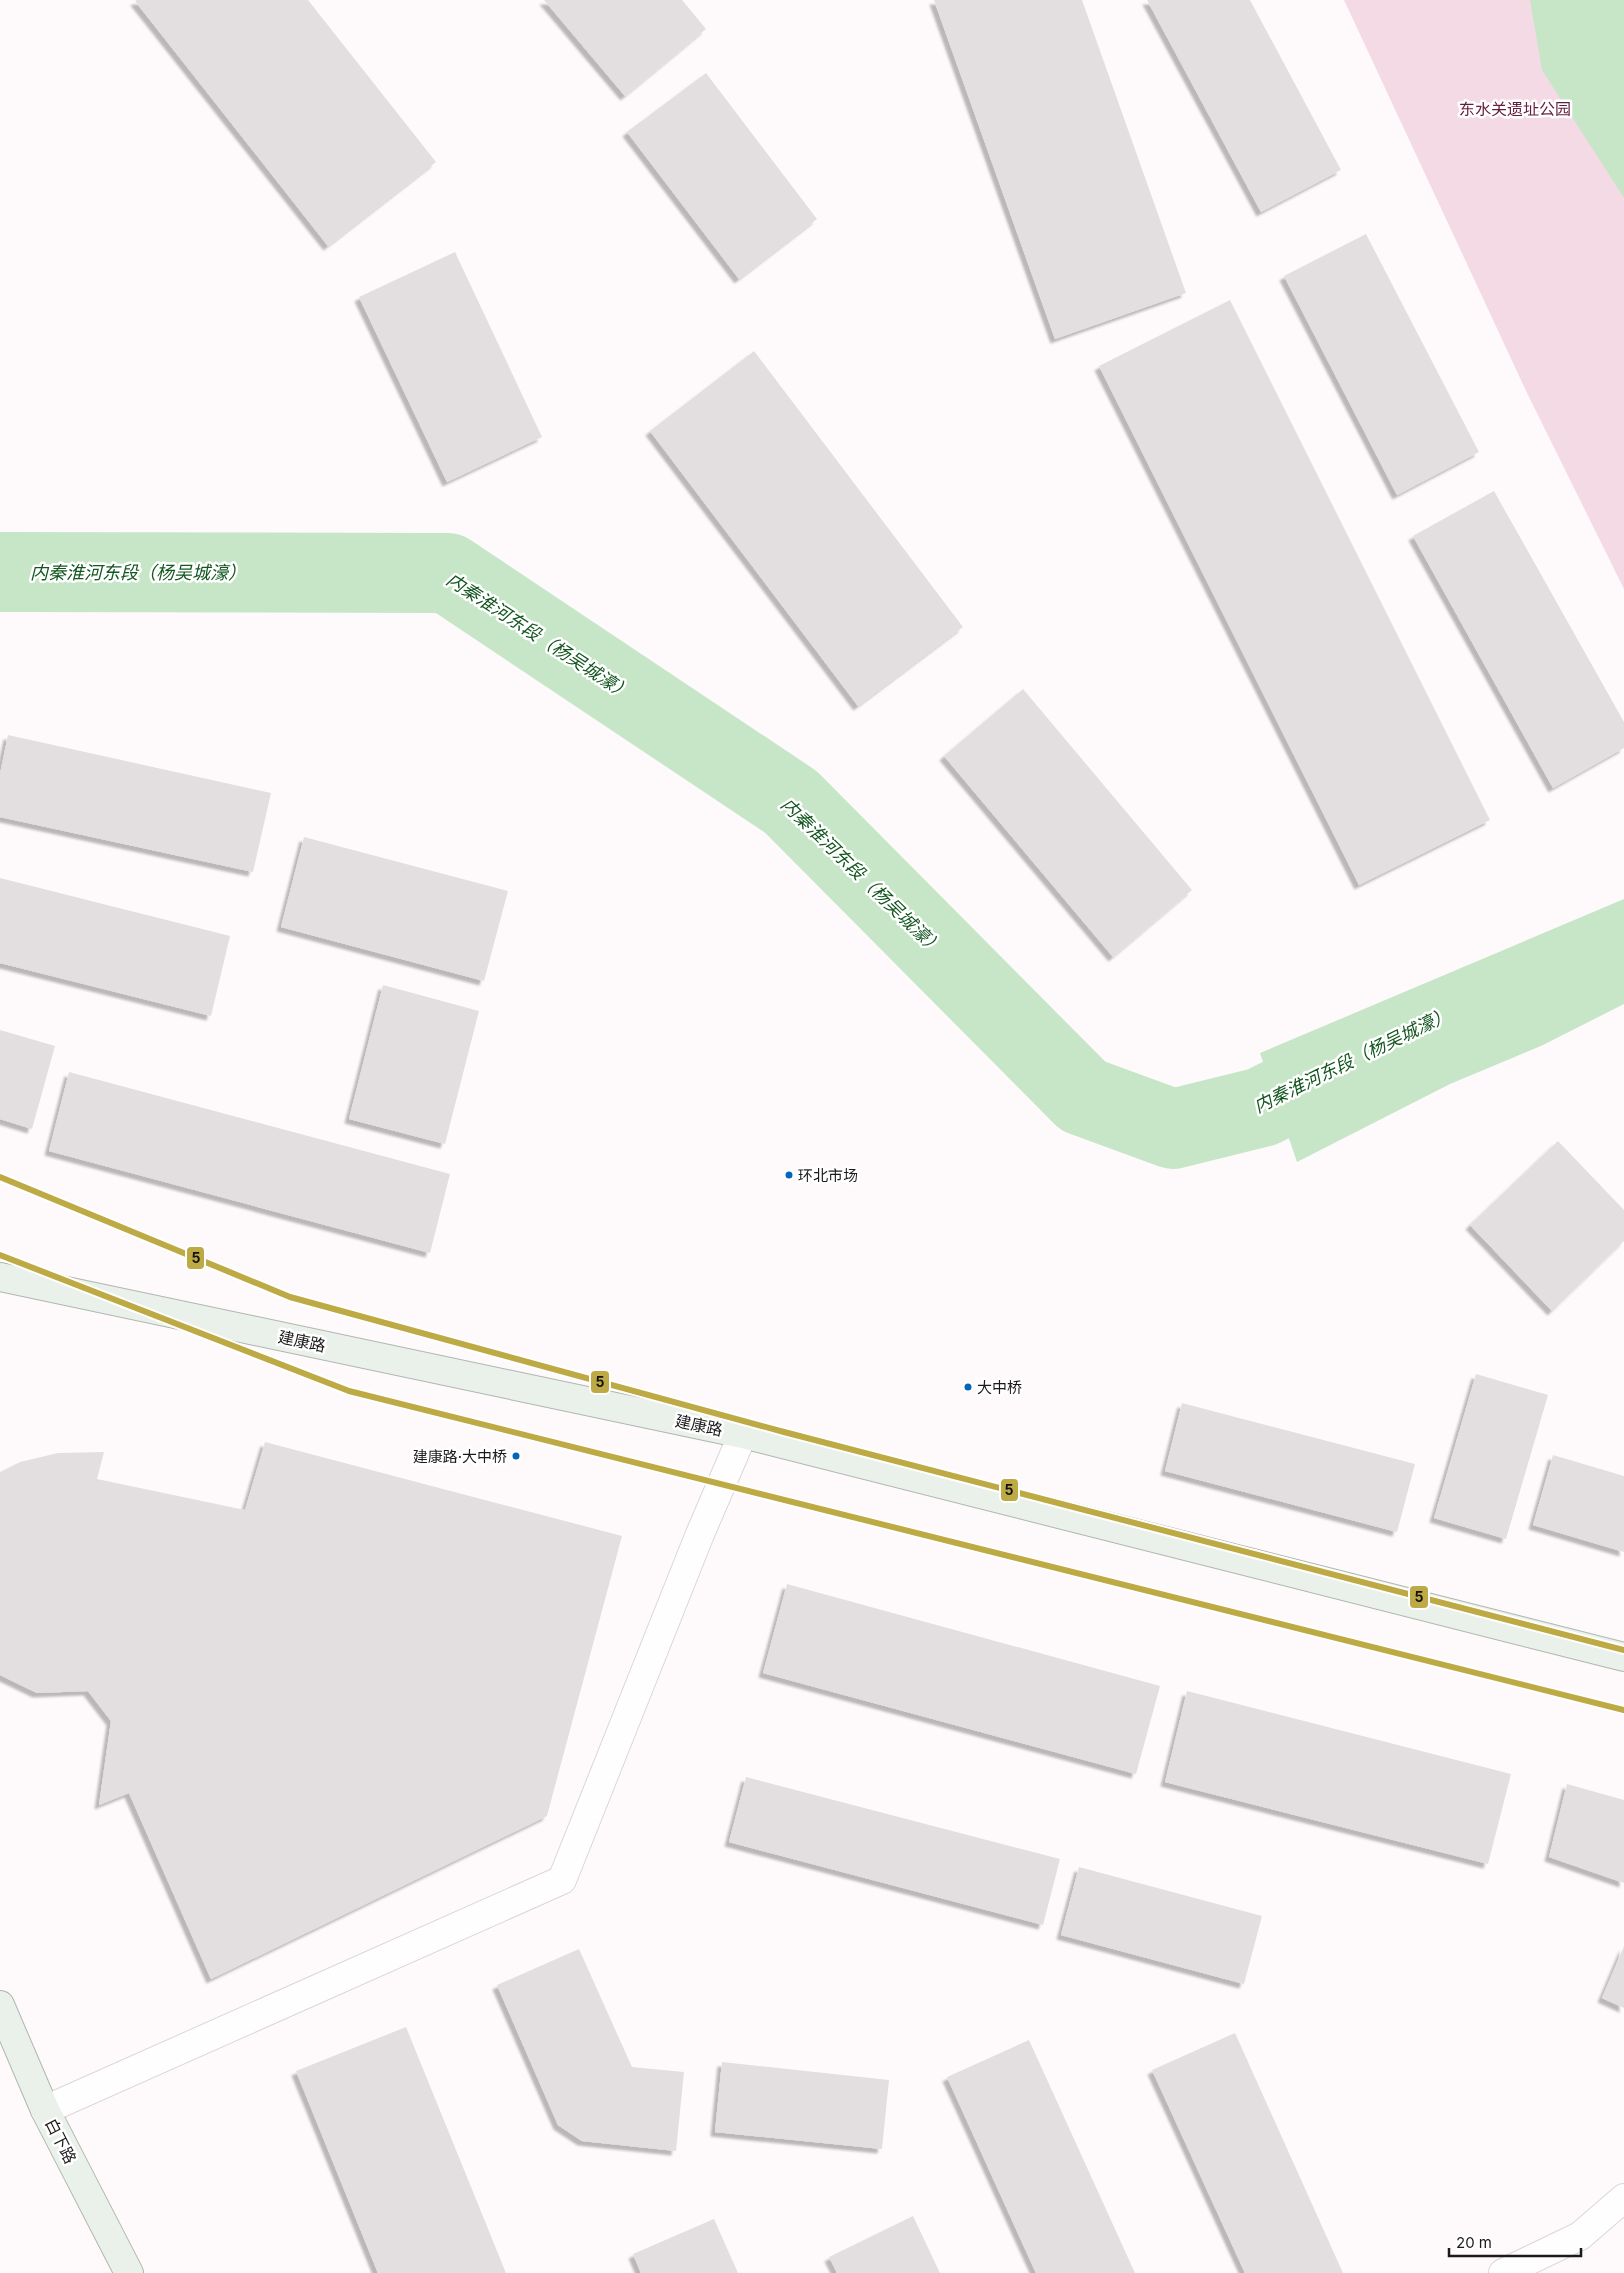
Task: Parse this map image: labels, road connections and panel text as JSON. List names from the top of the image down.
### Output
{
  "streets": {
    "main road": ["建康路", "白下路"]
  },
  "water": ["内秦淮河东段（杨吴城濠）"],
  "parks": ["东水关遗址公园"],
  "places": ["环北市场", "大中桥", "建康路·大中桥"],
  "lines": ["transit line 5"],
  "scale_bar": "20 m"
}
